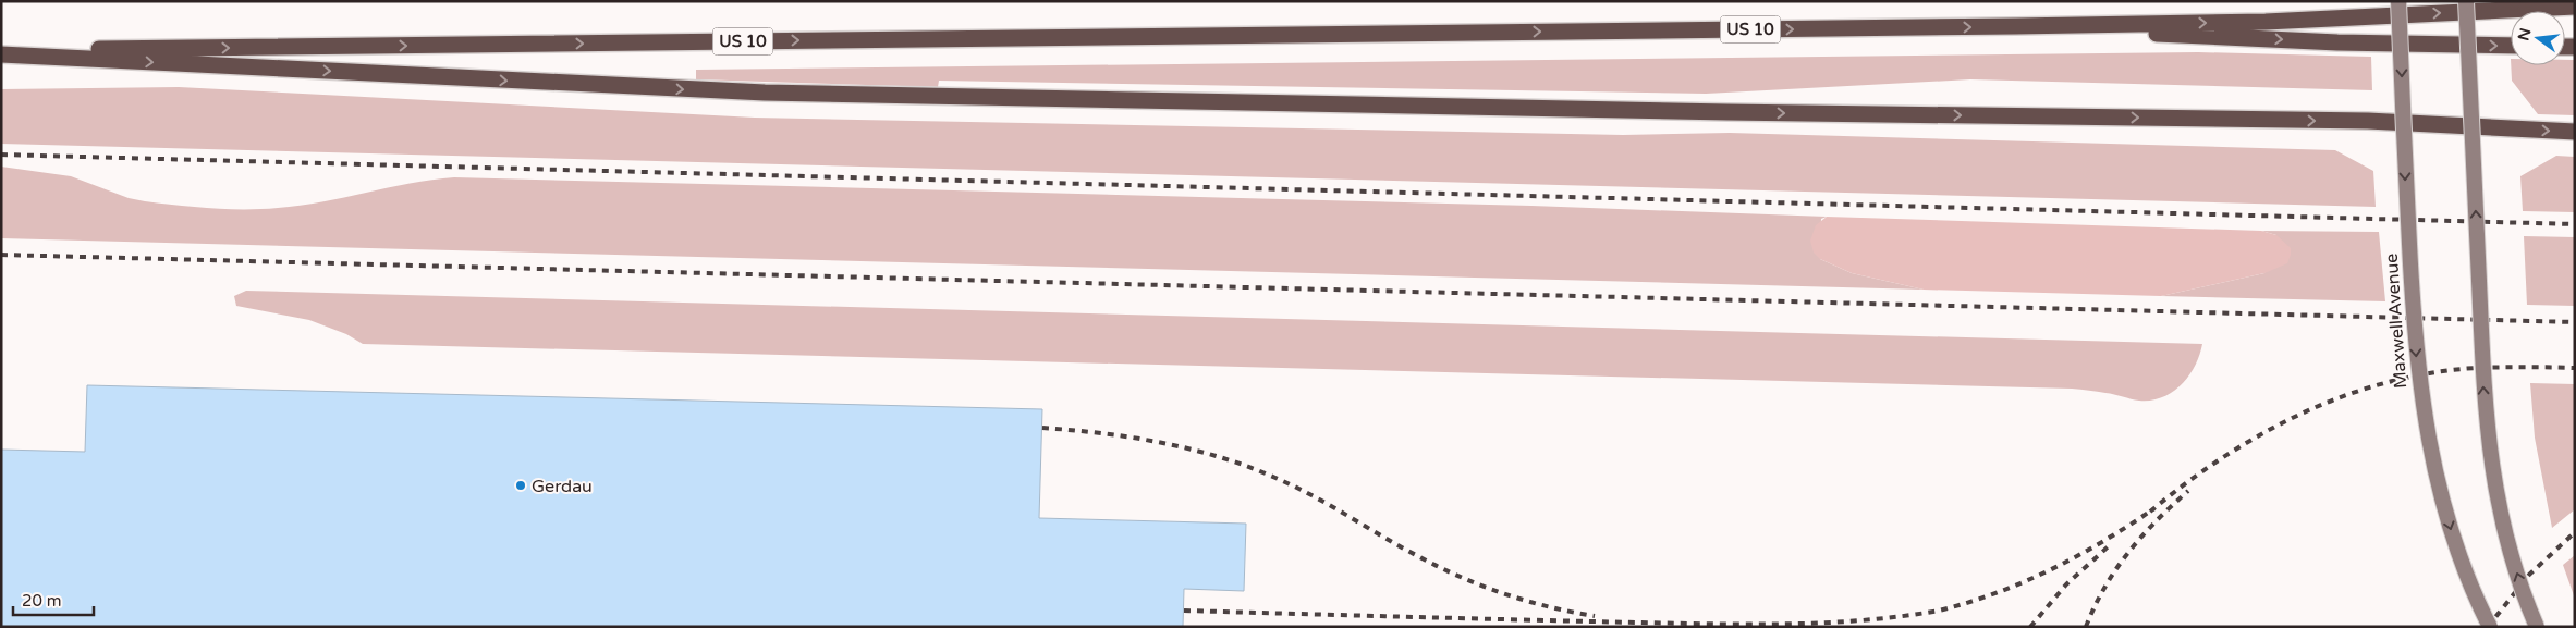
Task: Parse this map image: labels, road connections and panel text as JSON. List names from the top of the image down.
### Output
{
  "streets": {
    "highway": ["US 10"],
    "main road": ["Maxwell Avenue"]
  },
  "places": ["Gerdau"],
  "scale_bar": "20 m",
  "north": "left"
}
